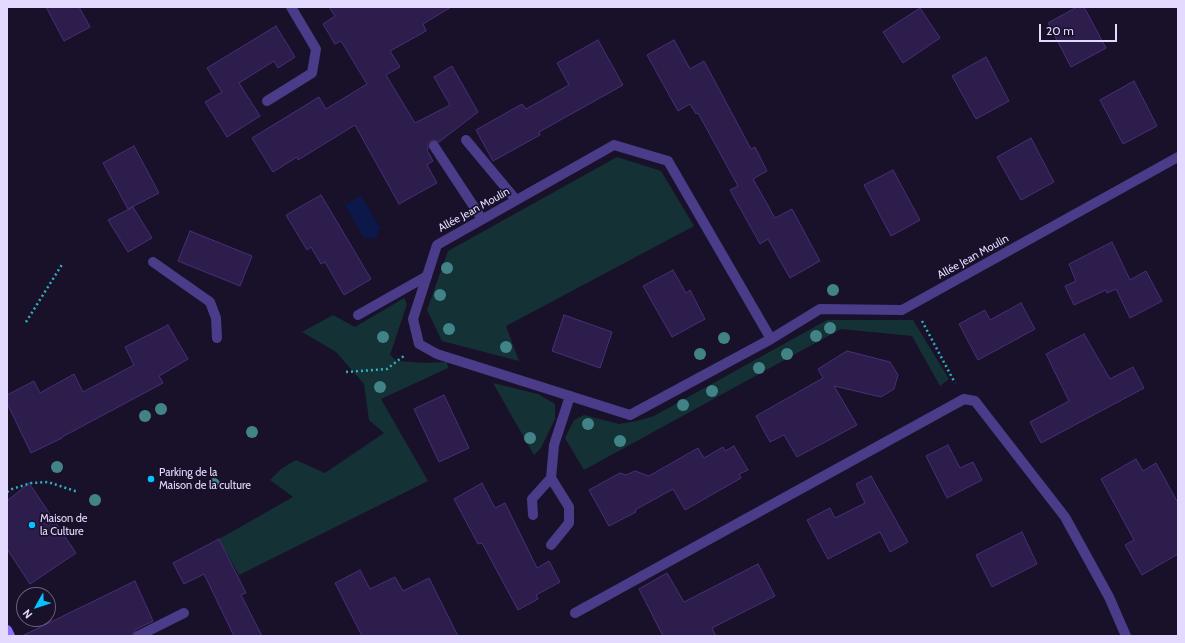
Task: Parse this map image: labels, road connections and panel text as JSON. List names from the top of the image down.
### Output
{
  "streets": {
    "street": ["Allée Jean Moulin"]
  },
  "places": ["Parking de la Maison de la culture", "Maison de la Culture"],
  "scale_bar": "20 m",
  "north": "bottom left"
}
